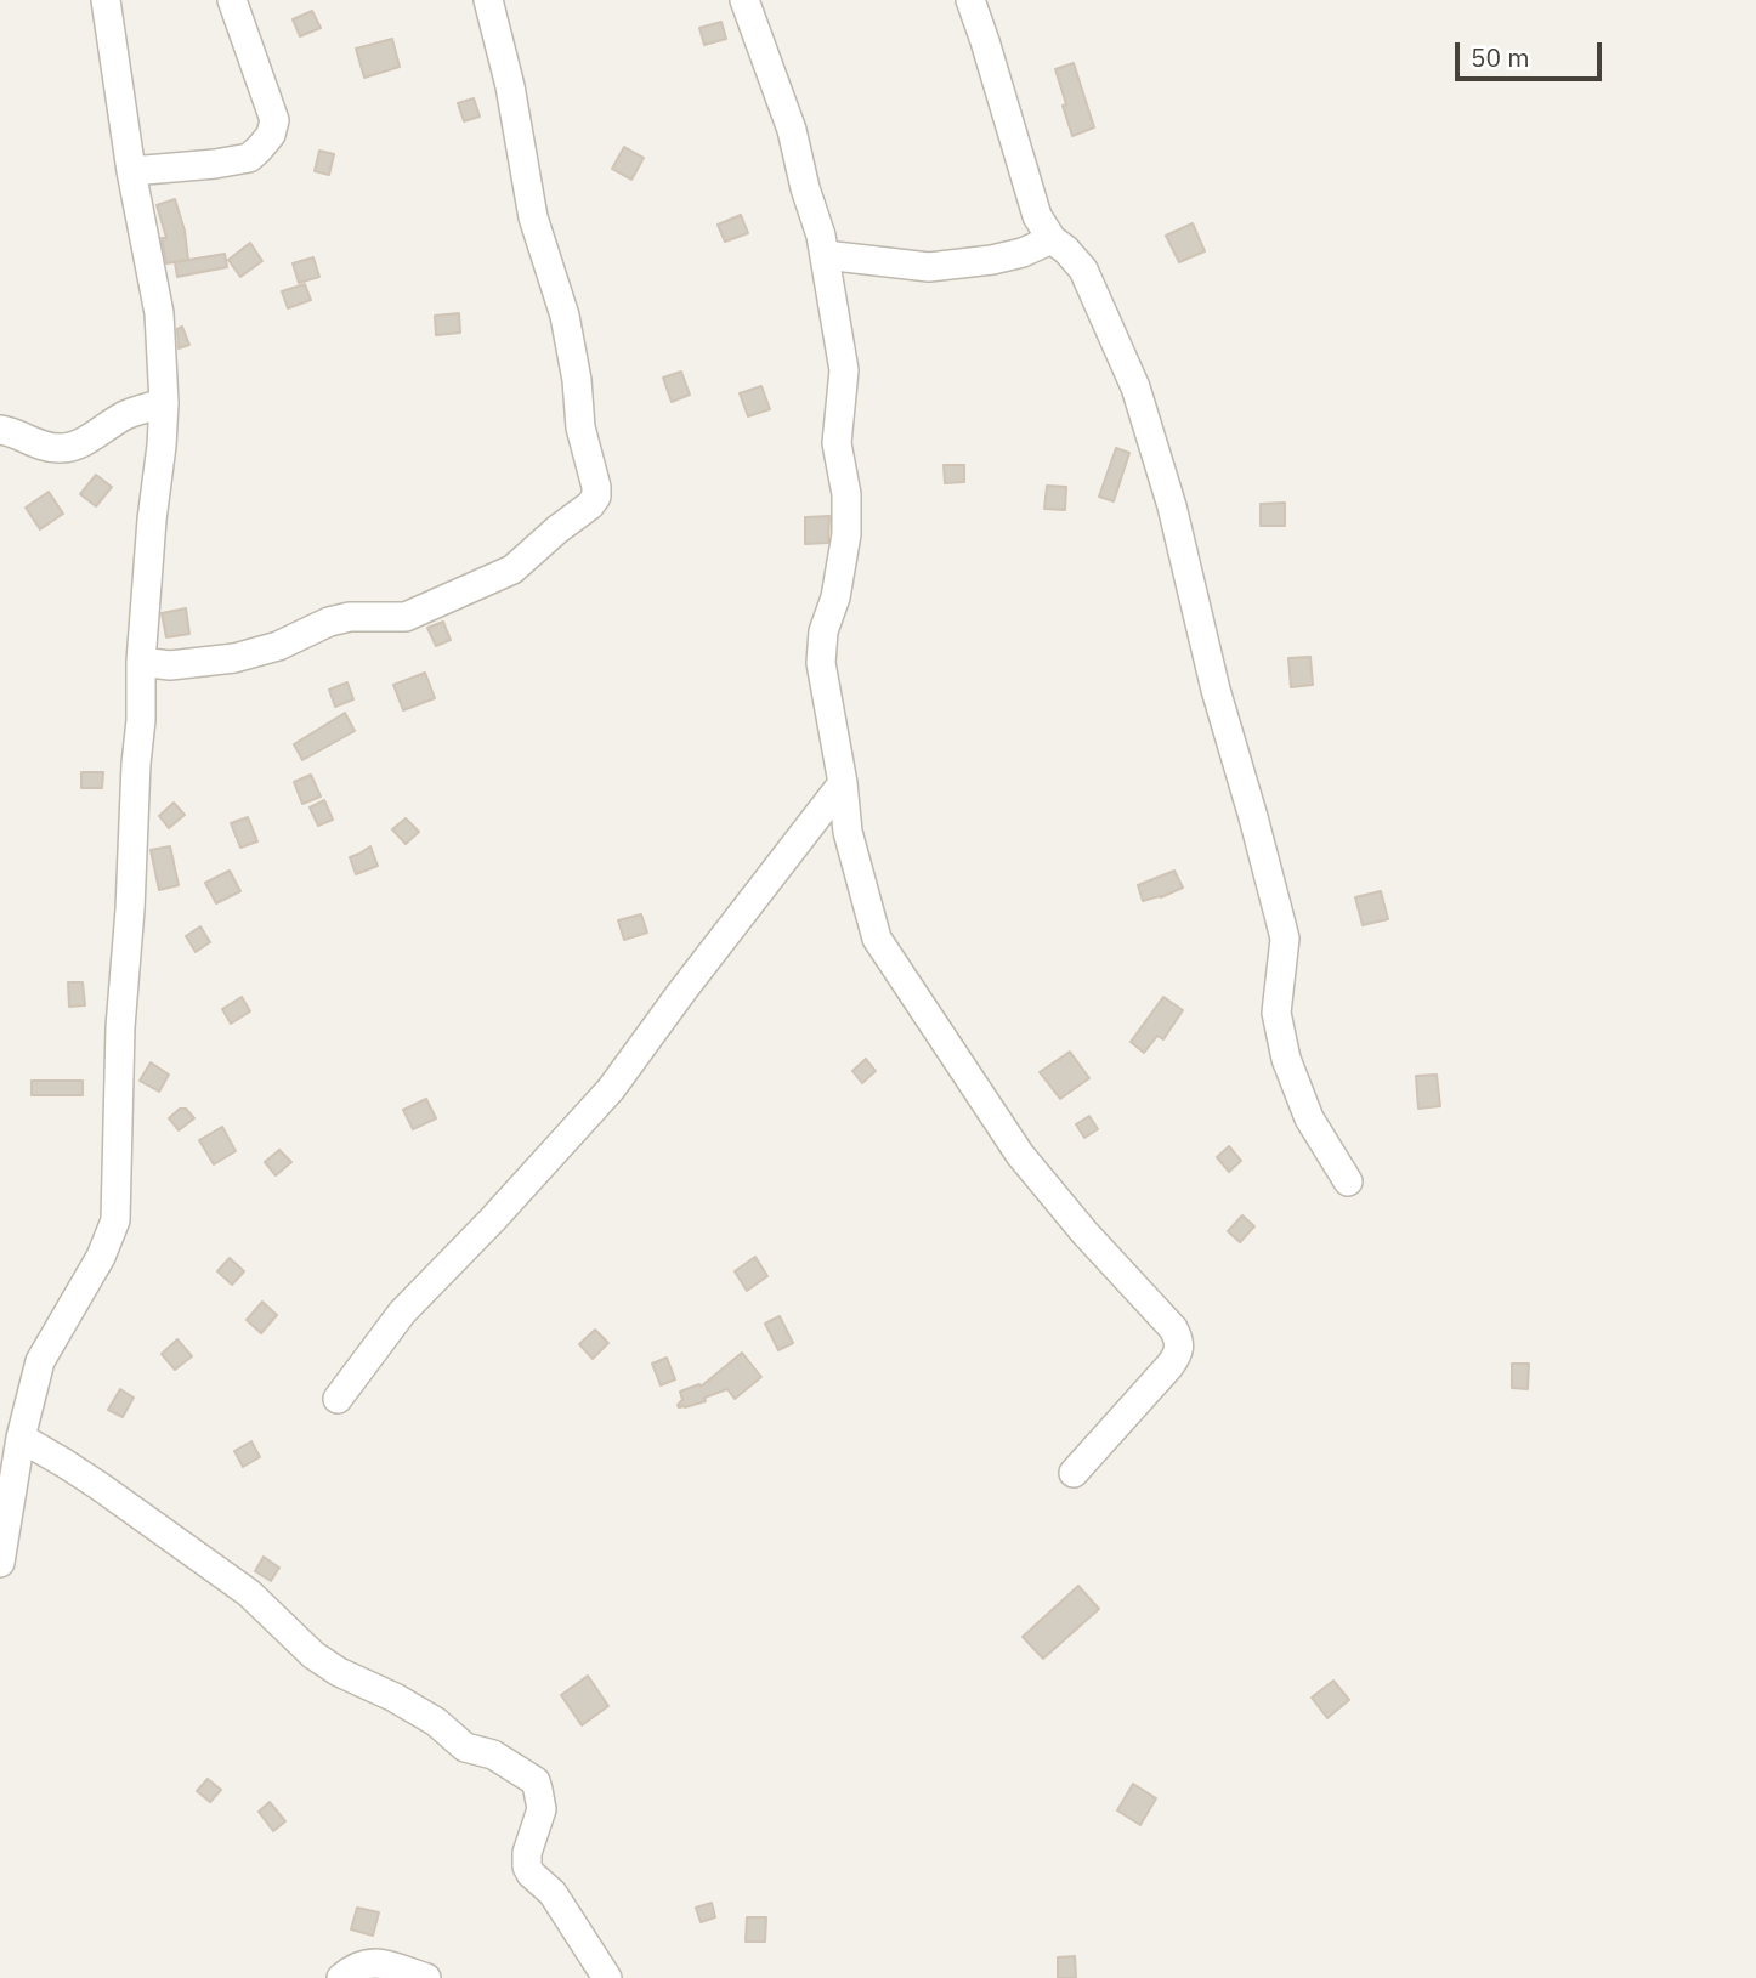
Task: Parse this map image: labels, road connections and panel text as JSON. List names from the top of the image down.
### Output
{
  "scale_bar": "50 m"
}
